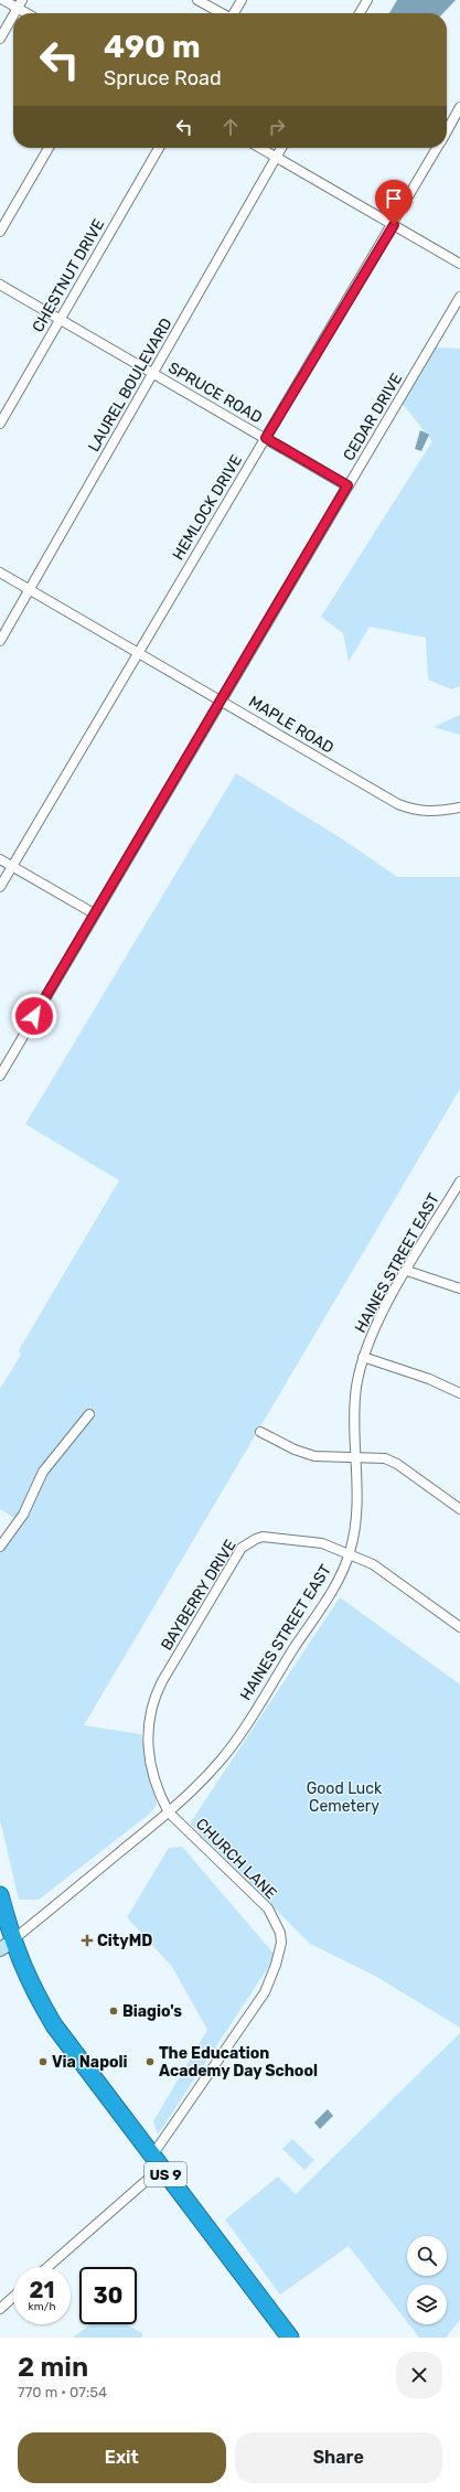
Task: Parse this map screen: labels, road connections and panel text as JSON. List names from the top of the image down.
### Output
{
  "streets": {
    "highway": ["US 9"],
    "street": [
      "CHESTNUT DRIVE",
      "LAUREL BOULEVARD",
      "SPRUCE ROAD",
      "CEDAR DRIVE",
      "HEMLOCK DRIVE",
      "MAPLE ROAD",
      "HAINES STREET EAST",
      "BAYBERRY DRIVE",
      "CHURCH LANE"
    ]
  },
  "crossings": [
    ["CHESTNUT DRIVE", "SPRUCE ROAD"],
    ["LAUREL BOULEVARD", "SPRUCE ROAD"],
    ["LAUREL BOULEVARD", "MAPLE ROAD"],
    ["SPRUCE ROAD", "CEDAR DRIVE"],
    ["SPRUCE ROAD", "HEMLOCK DRIVE"],
    ["CEDAR DRIVE", "MAPLE ROAD"],
    ["HEMLOCK DRIVE", "MAPLE ROAD"],
    ["HAINES STREET EAST", "BAYBERRY DRIVE"],
    ["HAINES STREET EAST", "CHURCH LANE"],
    ["HAINES STREET EAST", "US 9"],
    ["BAYBERRY DRIVE", "CHURCH LANE"],
    ["CHURCH LANE", "US 9"]
  ],
  "parks": ["Good Luck Cemetery"],
  "places": {
    "health": ["CityMD"],
    "other": ["Biagio's", "Via Napoli", "The Education Academy Day School"]
  },
  "page": {
    "turn": ["490 m", "Spruce Road"],
    "speed": "21 km/h",
    "limit": "30",
    "heading": ["2 min", "770 m · 07:54"],
    "buttons": ["Exit", "Share"]
  }
}
